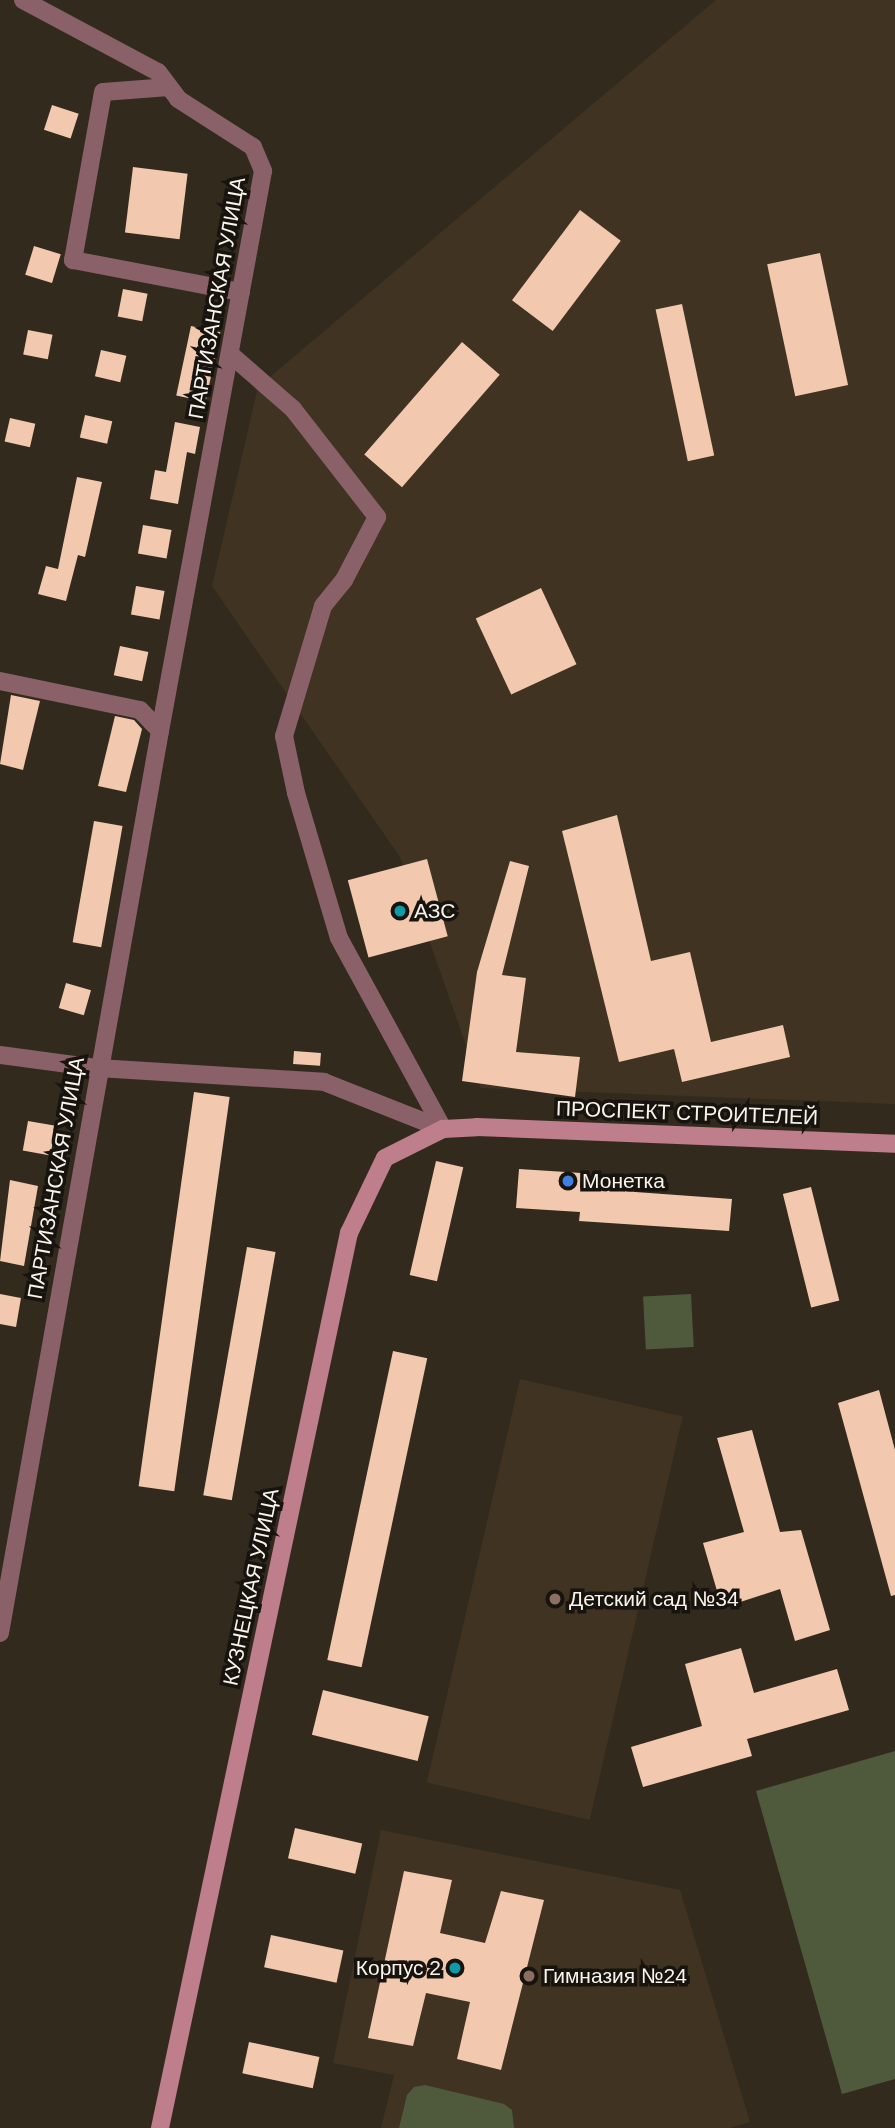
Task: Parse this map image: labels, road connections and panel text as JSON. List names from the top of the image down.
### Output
{
  "streets": {
    "main road": ["ПРОСПЕКТ СТРОИТЕЛЕЙ", "КУЗНЕЦКАЯ УЛИЦА"],
    "street": ["ПАРТИЗАНСКАЯ УЛИЦА"]
  },
  "crossings": [
    ["ПРОСПЕКТ СТРОИТЕЛЕЙ", "КУЗНЕЦКАЯ УЛИЦА"]
  ],
  "places": [
    "АЗС",
    "Монетка",
    "Детский сад №34",
    "Корпус 2",
    "Гимназия №24"
  ]
}
